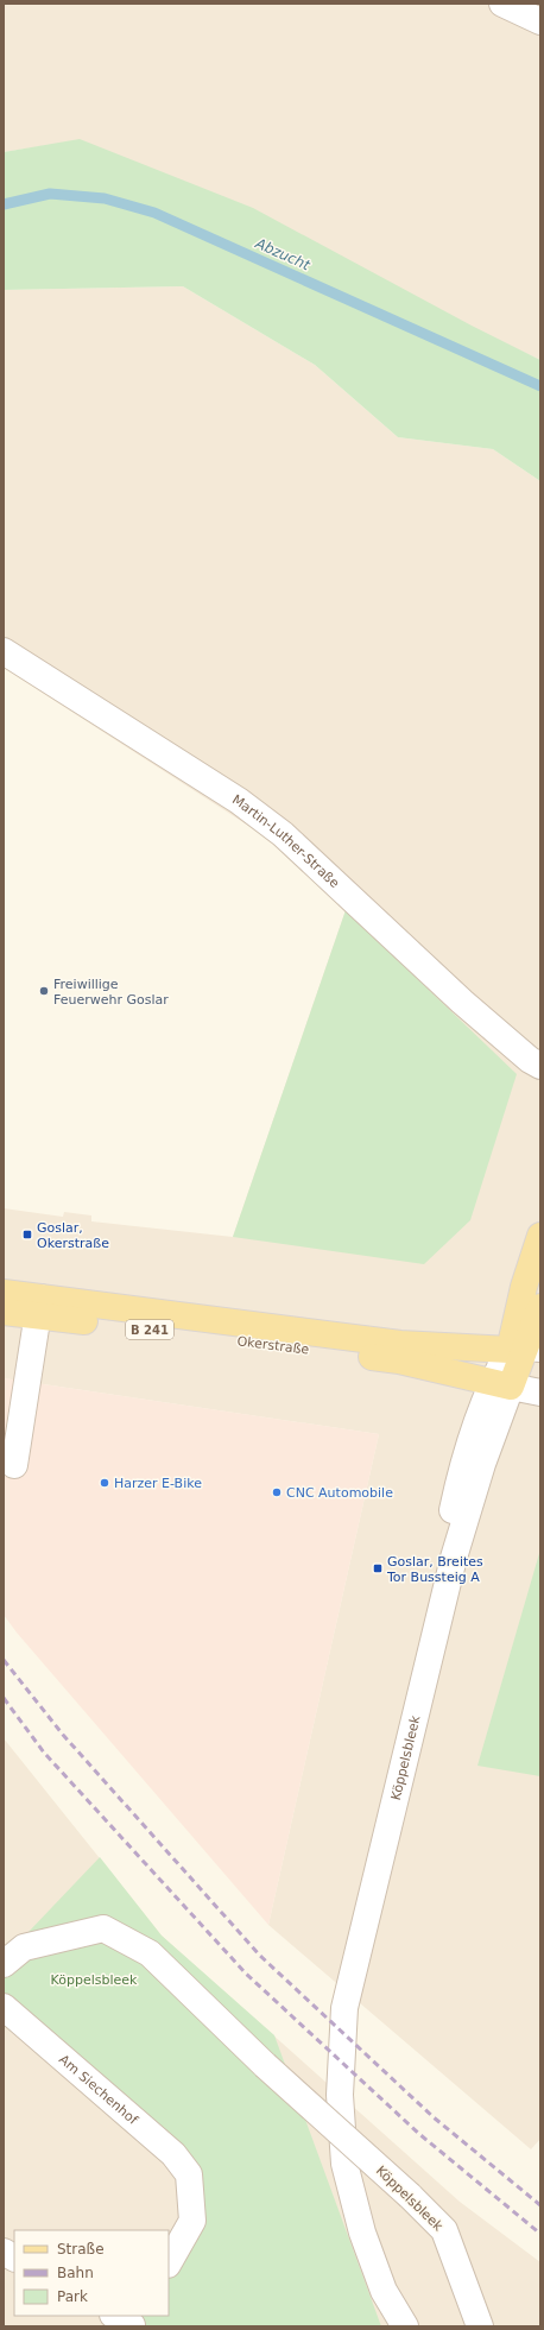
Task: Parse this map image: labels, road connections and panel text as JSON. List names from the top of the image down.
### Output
{
  "streets": {
    "main road": ["B 241", "Okerstraße"],
    "street": ["Martin-Luther-Straße", "Köppelsbleek", "Am Siechenhof"]
  },
  "crossings": [
    ["Okerstraße", "Köppelsbleek"]
  ],
  "water": ["Abzucht"],
  "parks": ["Köppelsbleek"],
  "places": {
    "other": ["Freiwillige Feuerwehr Goslar", "Harzer E-Bike", "CNC Automobile"],
    "transit": ["Goslar, Okerstraße", "Goslar, Breites Tor Bussteig A"]
  },
  "legend": ["Straße", "Bahn", "Park"]
}
